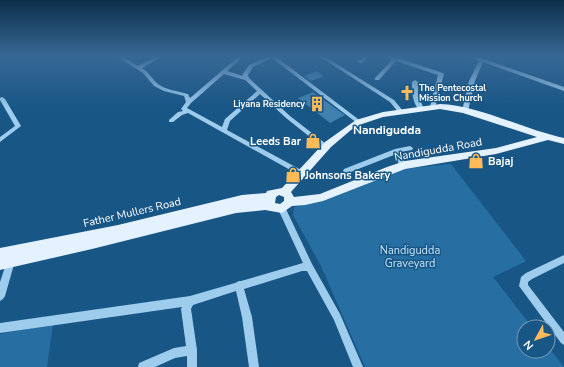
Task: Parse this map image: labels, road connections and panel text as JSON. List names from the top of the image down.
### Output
{
  "streets": {
    "main road": ["Nandigudda Road", "Father Mullers Road"]
  },
  "crossings": [
    ["Nandigudda Road", "Father Mullers Road"]
  ],
  "districts": ["Nandigudda"],
  "parks": ["Nandigudda Graveyard"],
  "places": {
    "church": ["The Pentecostal Mission Church"],
    "building": ["Liyana Residency"],
    "shop": ["Leeds Bar", "Bajaj", "Johnsons Bakery"]
  },
  "north": "bottom left"
}
